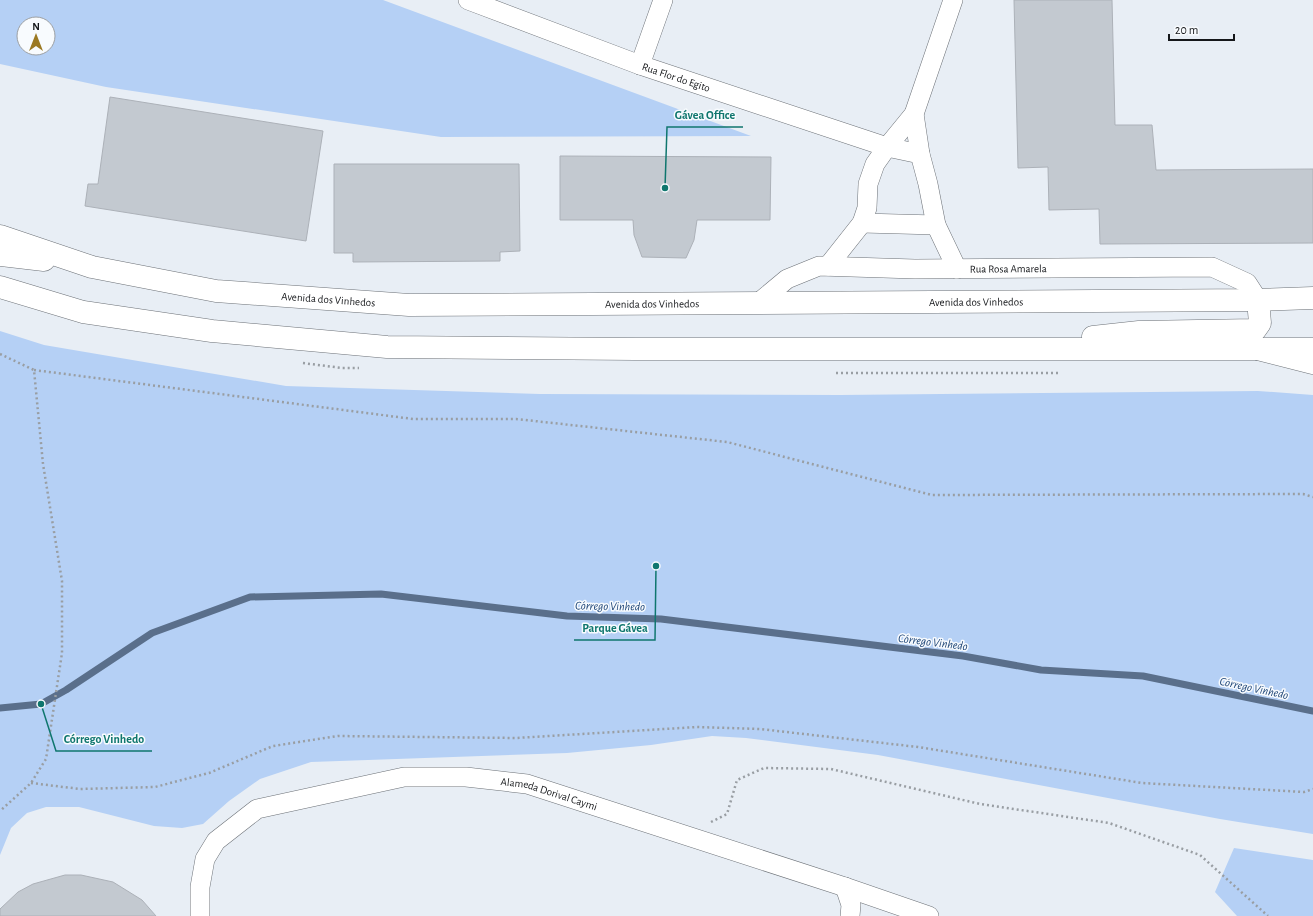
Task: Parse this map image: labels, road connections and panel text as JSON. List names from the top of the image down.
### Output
{
  "streets": {
    "main road": ["Avenida dos Vinhedos"],
    "street": ["Rua Flor do Egito", "Rua Rosa Amarela", "Alameda Dorival Caymi"]
  },
  "crossings": [
    ["Rua Rosa Amarela", "Avenida dos Vinhedos"]
  ],
  "water": ["Córrego Vinhedo"],
  "places": ["Gávea Office", "Parque Gávea", "Córrego Vinhedo"],
  "scale_bar": "20 m",
  "north": "top"
}
